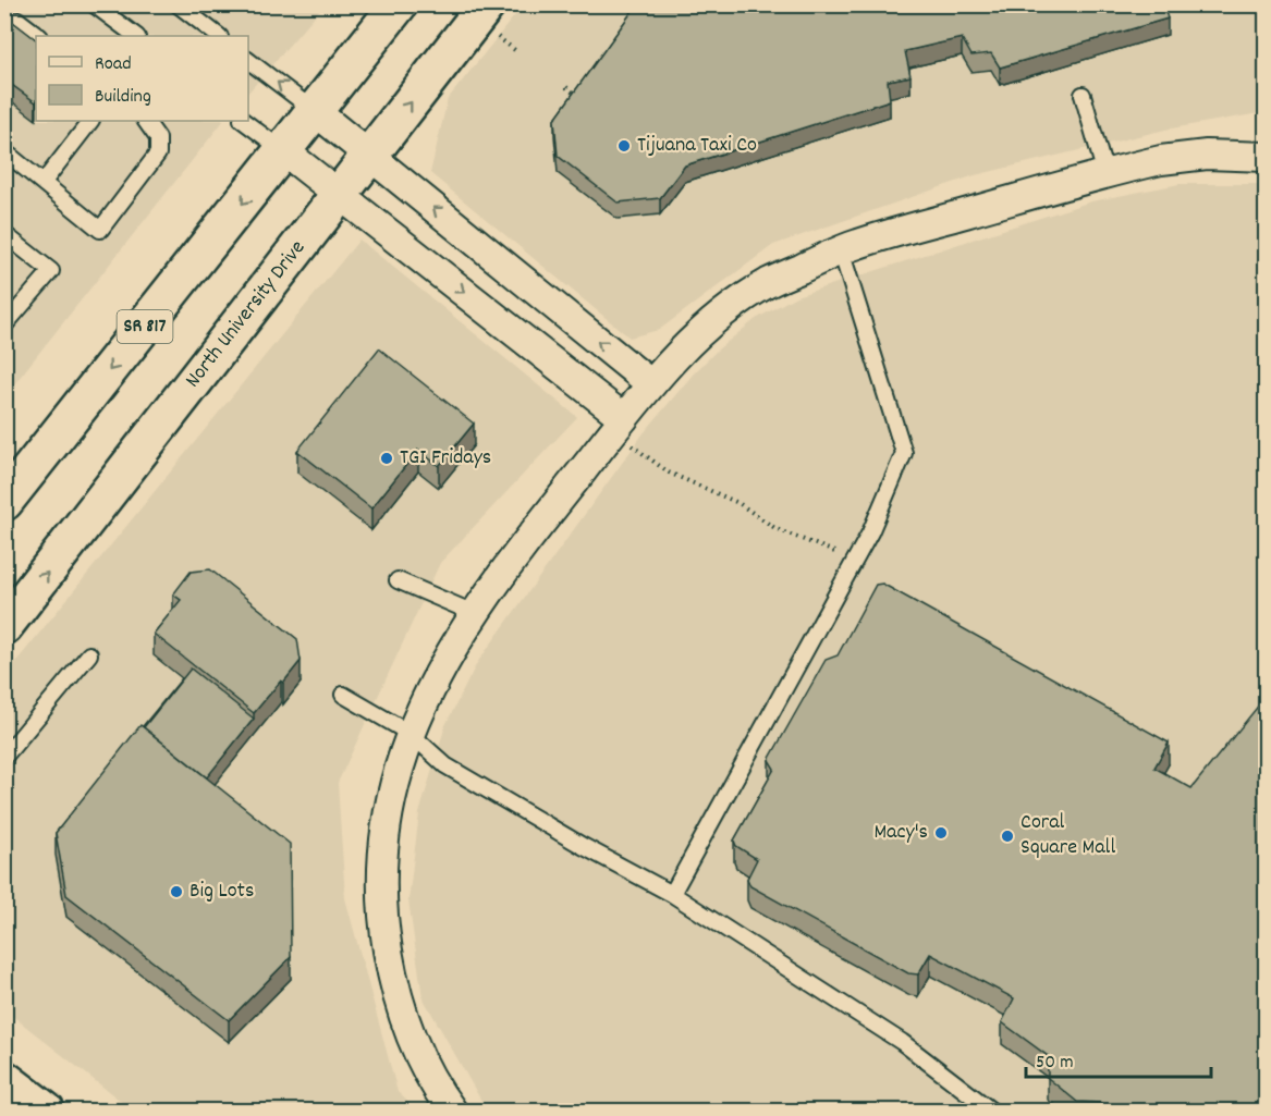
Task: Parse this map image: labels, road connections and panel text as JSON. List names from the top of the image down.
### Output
{
  "streets": {
    "main road": ["North University Drive", "SR 817"]
  },
  "places": [
    "Tijuana Taxi Co",
    "TGI Fridays",
    "Macy's",
    "Coral Square Mall",
    "Big Lots"
  ],
  "legend": ["Road", "Building"],
  "scale_bar": "50 m"
}
